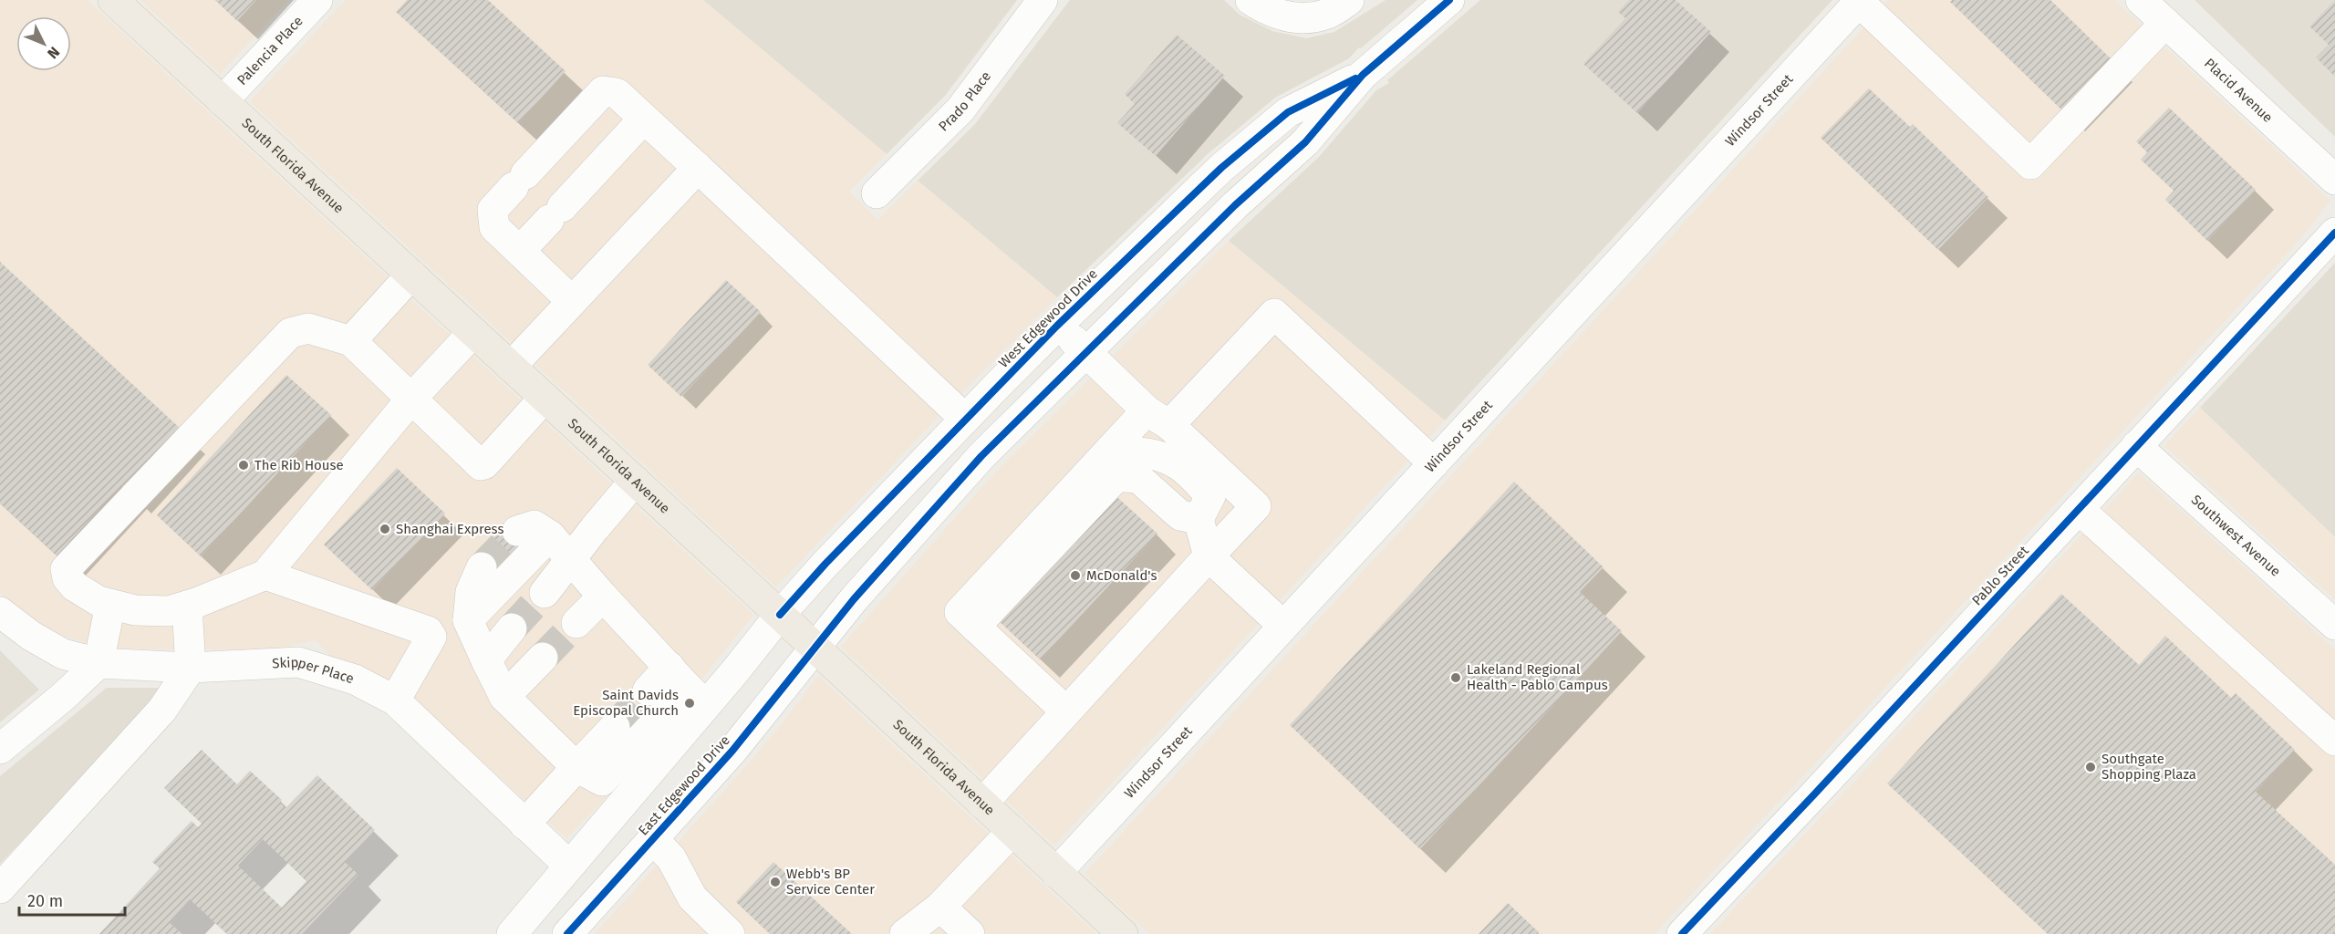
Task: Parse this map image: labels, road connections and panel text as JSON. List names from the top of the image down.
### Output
{
  "streets": {
    "main road": ["South Florida Avenue"],
    "street": [
      "Palencia Place",
      "Placid Avenue",
      "Prado Place",
      "Windsor Street",
      "West Edgewood Drive",
      "Southwest Avenue",
      "Pablo Street",
      "Skipper Place",
      "East Edgewood Drive"
    ]
  },
  "crossings": [
    ["Palencia Place", "South Florida Avenue"],
    ["Windsor Street", "South Florida Avenue"],
    ["South Florida Avenue", "West Edgewood Drive"],
    ["South Florida Avenue", "East Edgewood Drive"],
    ["West Edgewood Drive", "East Edgewood Drive"],
    ["Southwest Avenue", "Pablo Street"]
  ],
  "places": [
    "The Rib House",
    "Shanghai Express",
    "McDonald's",
    "Lakeland Regional Health - Pablo Campus",
    "Saint Davids Episcopal Church",
    "Southgate Shopping Plaza",
    "Webb's BP Service Center"
  ],
  "scale_bar": "20 m",
  "north": "bottom right"
}
